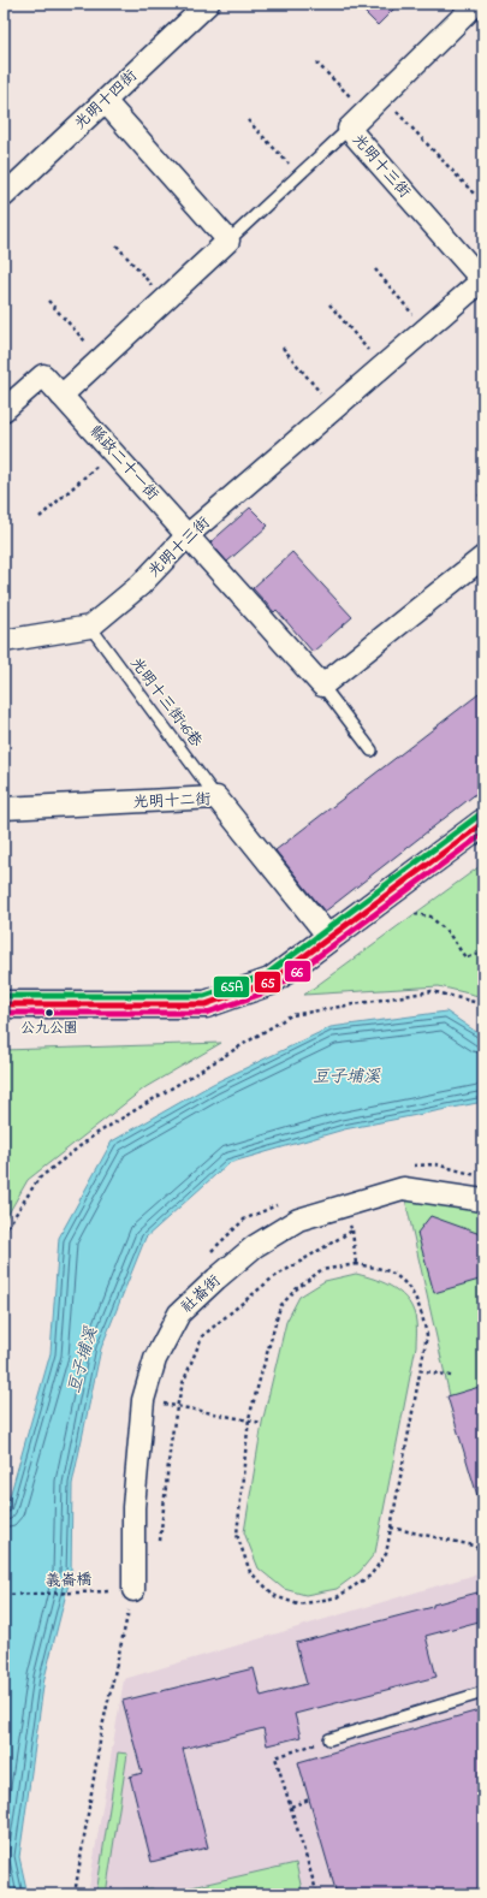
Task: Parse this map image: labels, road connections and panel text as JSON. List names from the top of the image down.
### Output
{
  "streets": {
    "street": [
      "光明十四街",
      "光明十三街",
      "縣政二十一街",
      "光明十二街",
      "社崙街"
    ],
    "lane": ["光明十三街46巷"],
    "path": ["義崙橋"]
  },
  "crossings": [
    ["光明十三街", "縣政二十一街"],
    ["光明十三街", "光明十三街46巷"],
    ["光明十三街46巷", "光明十二街"],
    ["社崙街", "義崙橋"]
  ],
  "water": ["豆子埔溪"],
  "places": ["公九公園"],
  "lines": ["transit line 65A", "transit line 65", "transit line 66"]
}
